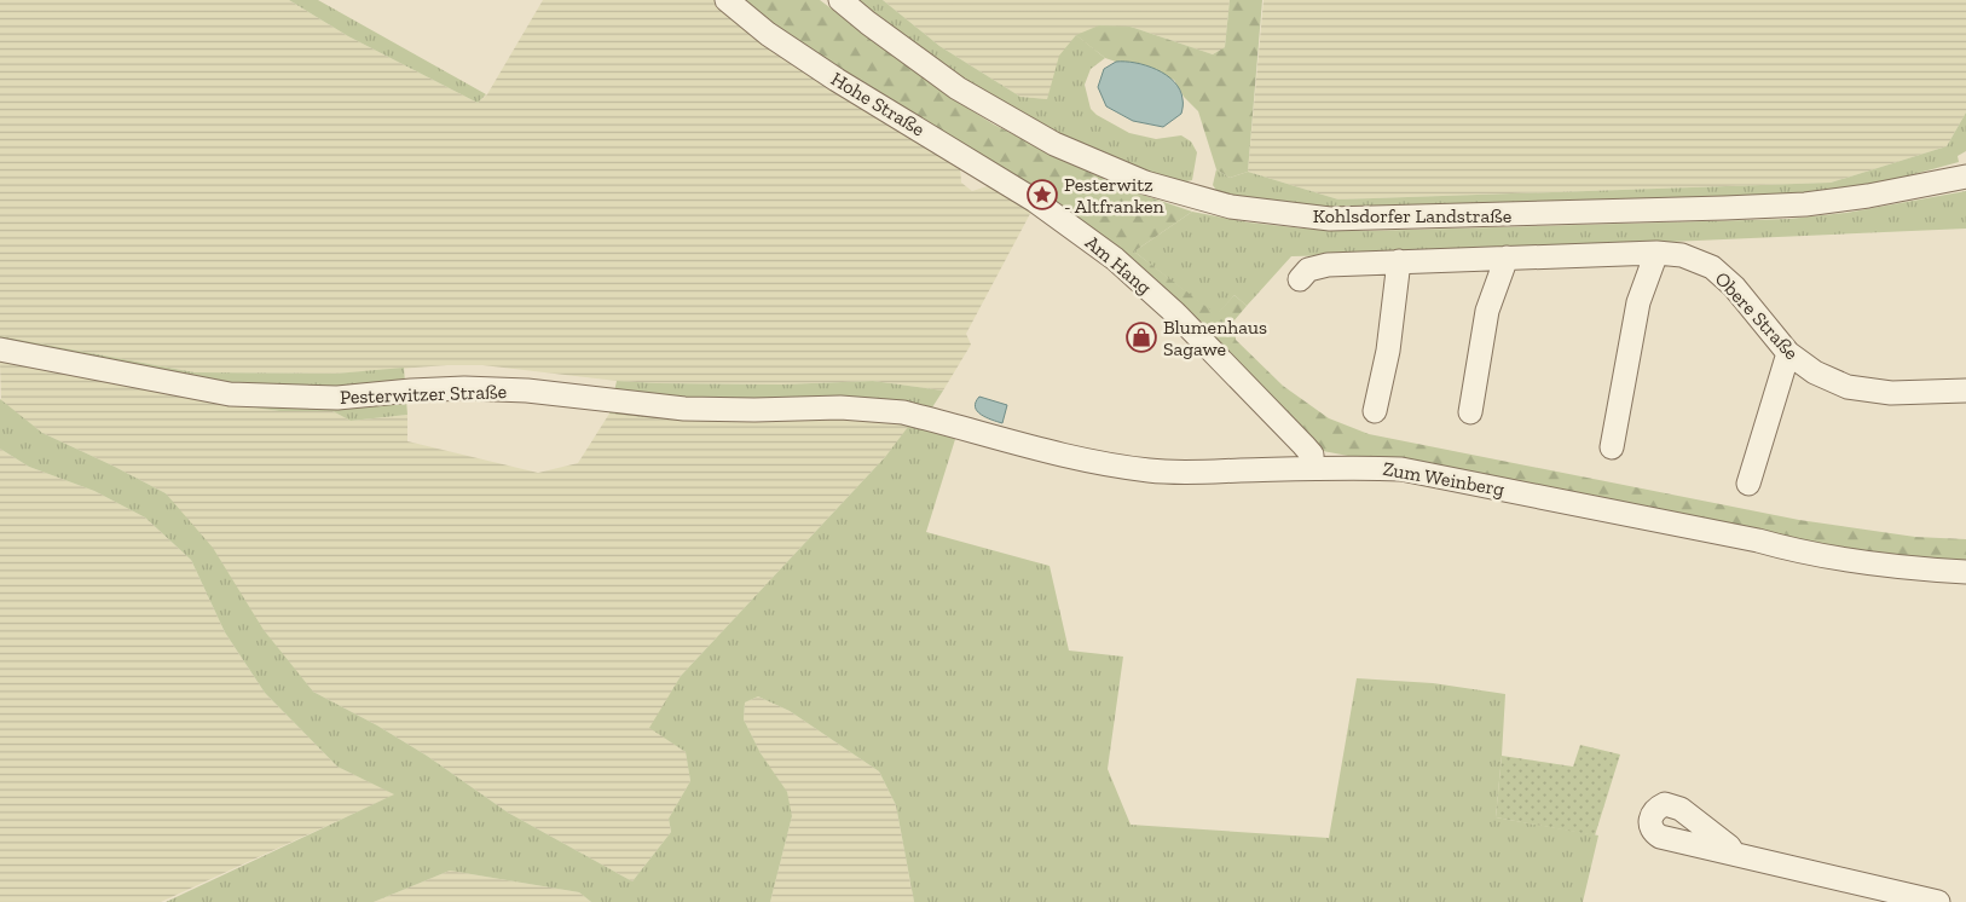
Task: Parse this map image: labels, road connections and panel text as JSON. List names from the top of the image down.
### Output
{
  "streets": {
    "street": [
      "Hohe Straße",
      "Kohlsdorfer Landstraße",
      "Am Hang",
      "Obere Straße",
      "Pesterwitzer Straße",
      "Zum Weinberg"
    ]
  },
  "crossings": [
    ["Hohe Straße", "Am Hang"],
    ["Am Hang", "Zum Weinberg"],
    ["Pesterwitzer Straße", "Zum Weinberg"]
  ],
  "places": {
    "place": ["Pesterwitz - Altfranken"],
    "shop": ["Blumenhaus Sagawe"]
  }
}
